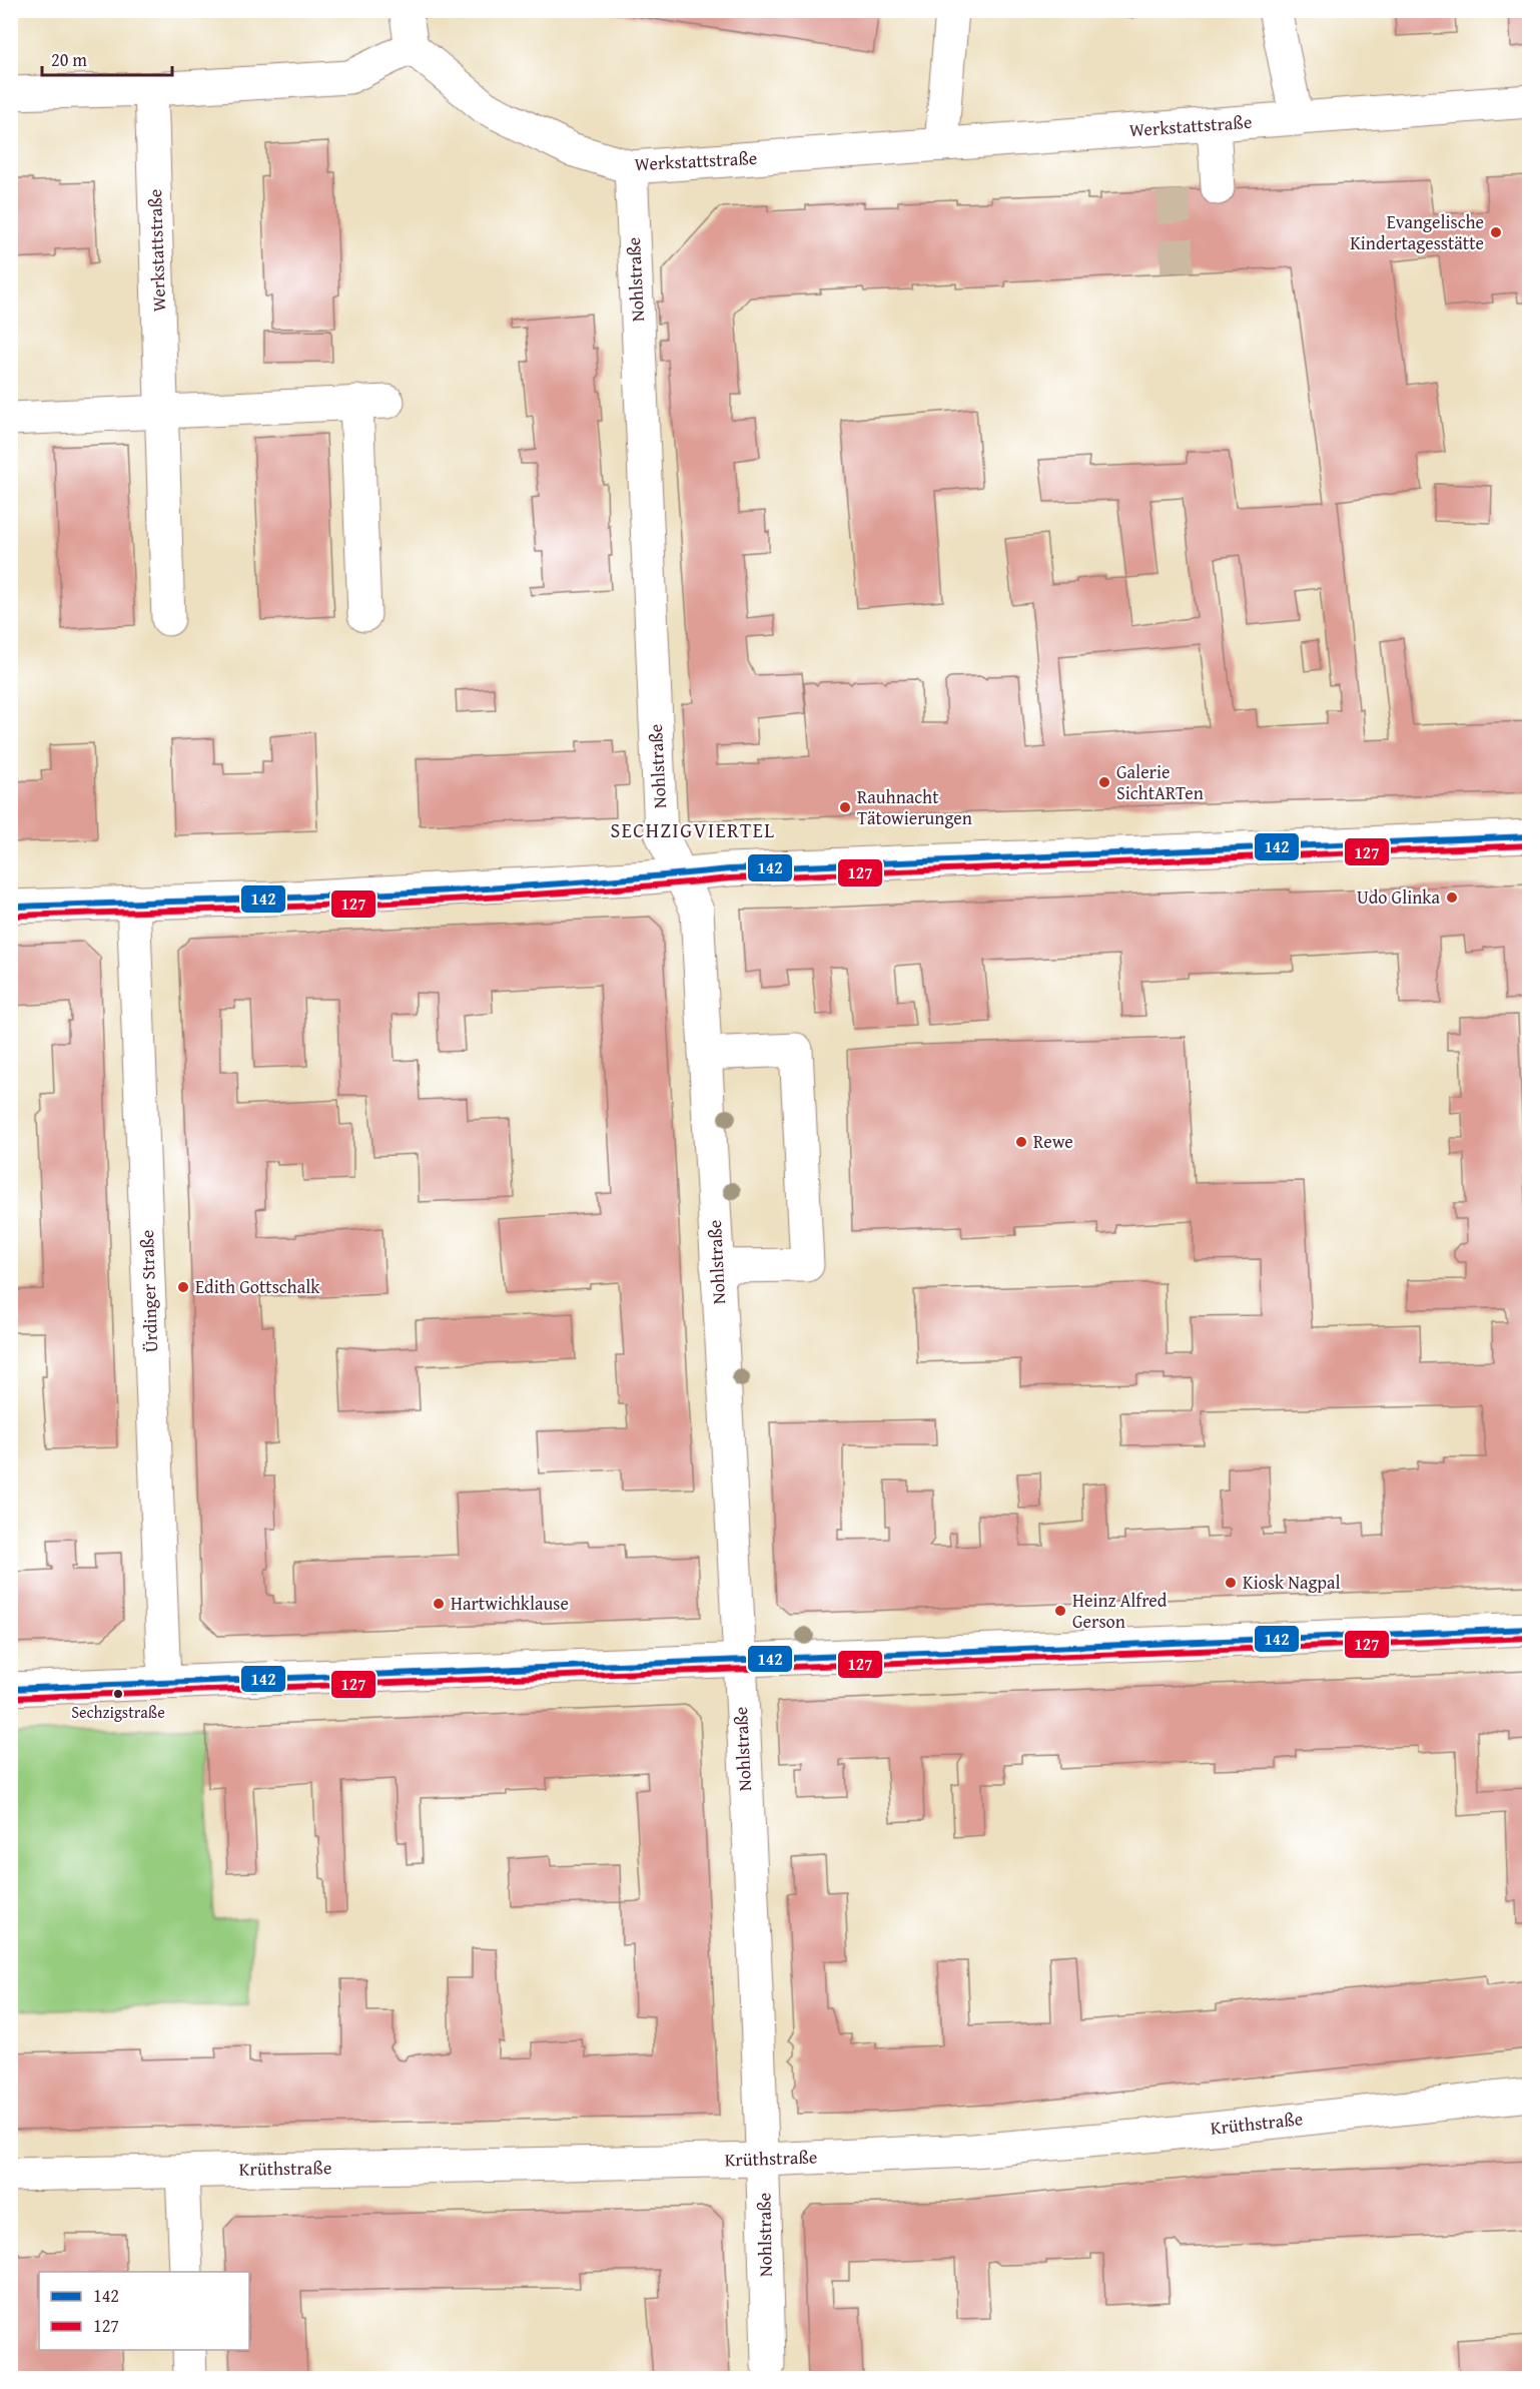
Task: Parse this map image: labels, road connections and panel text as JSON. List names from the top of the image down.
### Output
{
  "streets": {
    "street": [
      "Werkstattstraße",
      "Nohlstraße",
      "Ürdinger Straße",
      "Krüthstraße"
    ]
  },
  "crossings": [
    ["Werkstattstraße", "Nohlstraße"],
    ["Nohlstraße", "Krüthstraße"]
  ],
  "districts": ["SECHZIGVIERTEL"],
  "places": [
    "Evangelische Kindertagesstätte",
    "Galerie SichtARTen",
    "Rauhnacht Tätowierungen",
    "Udo Glinka",
    "Rewe",
    "Edith Gottschalk",
    "Kiosk Nagpal",
    "Hartwichklause",
    "Heinz Alfred Gerson",
    "Sechzigstraße"
  ],
  "lines": ["transit line 142", "transit line 127"],
  "legend": ["142", "127"],
  "scale_bar": "20 m"
}
